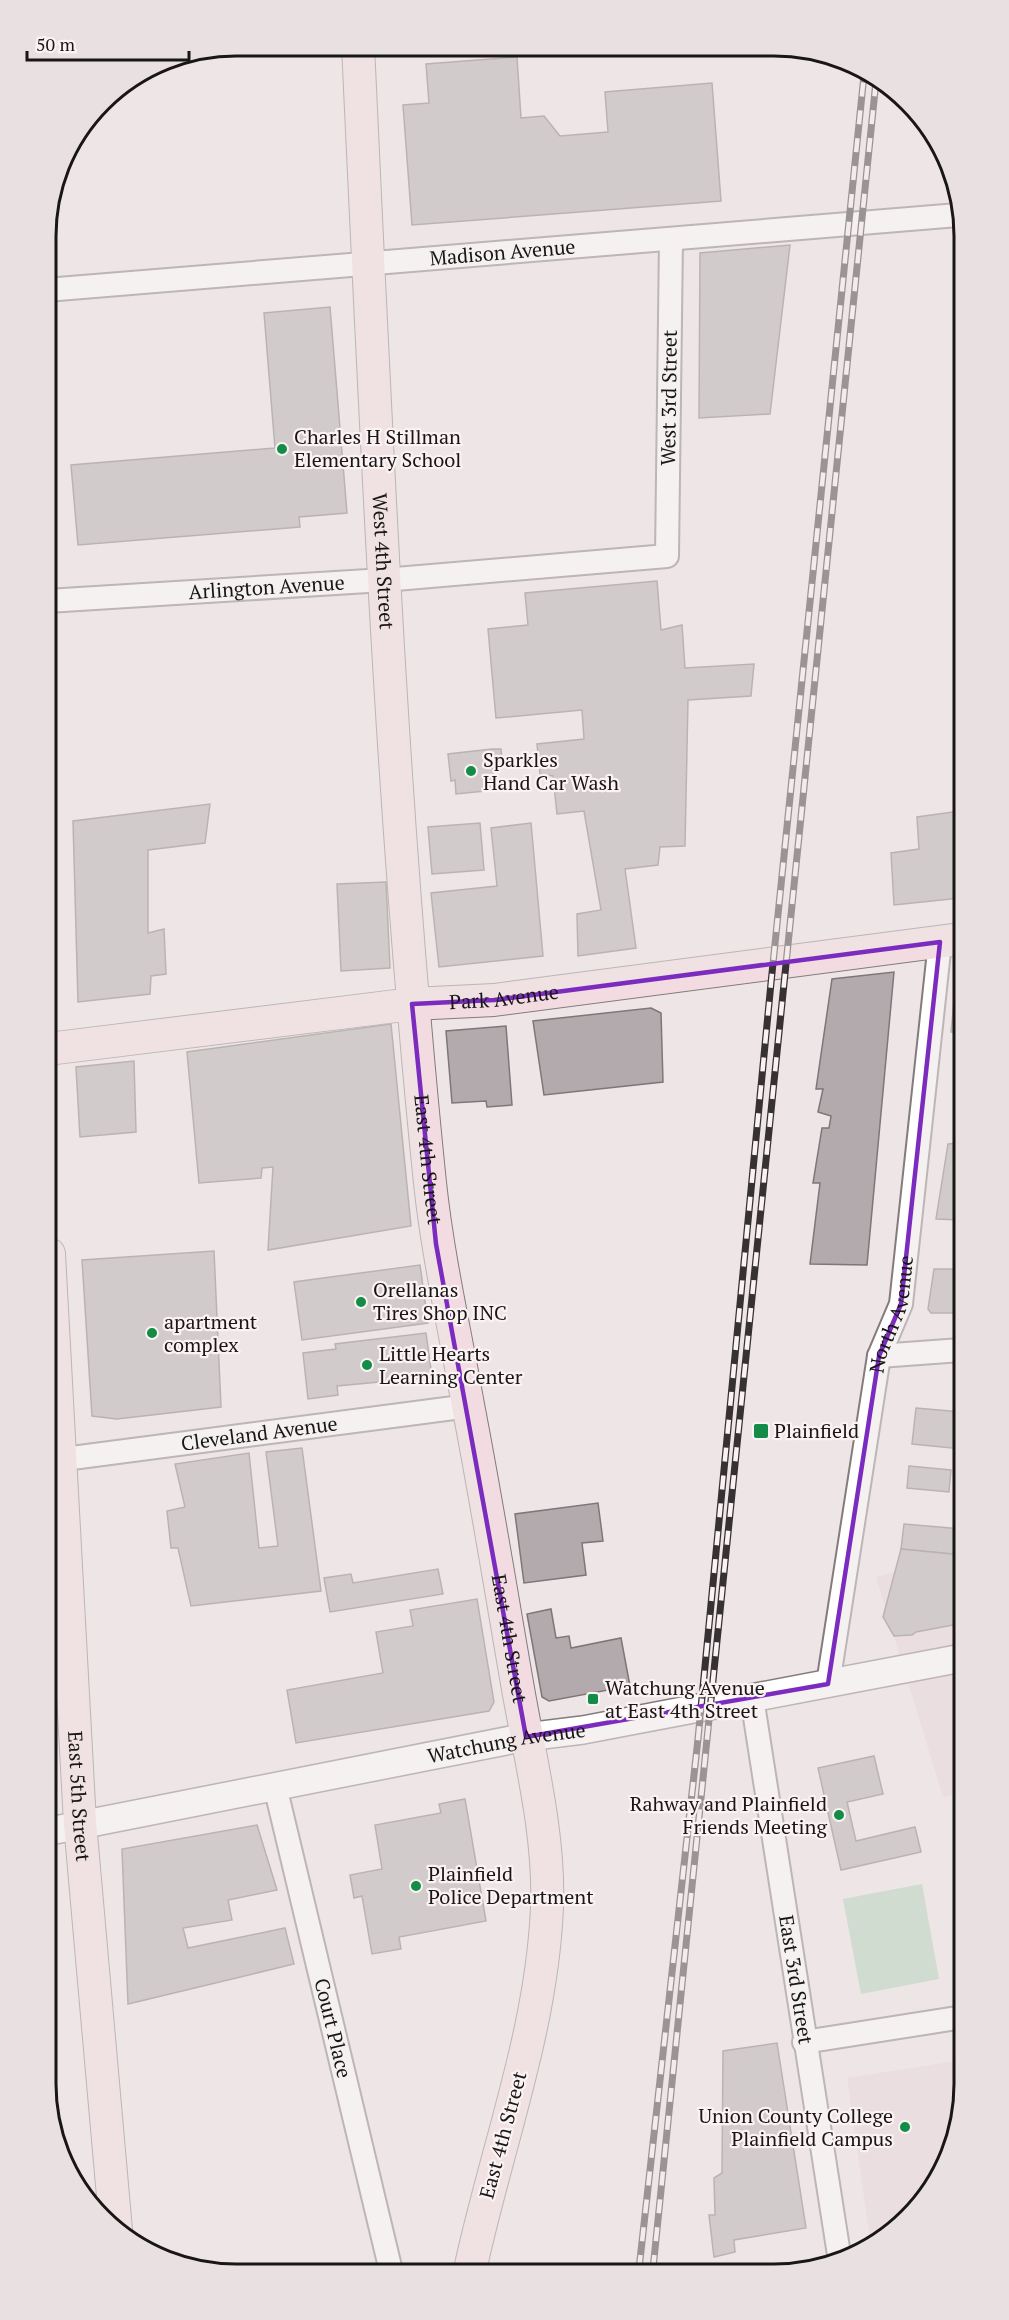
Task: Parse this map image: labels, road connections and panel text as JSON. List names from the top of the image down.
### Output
{
  "streets": {
    "main road": [
      "West 4th Street",
      "Park Avenue",
      "East 4th Street",
      "East 5th Street"
    ],
    "street": [
      "Madison Avenue",
      "West 3rd Street",
      "Arlington Avenue",
      "North Avenue",
      "Cleveland Avenue",
      "Watchung Avenue",
      "East 3rd Street",
      "Court Place"
    ]
  },
  "crossings": [
    ["Madison Avenue", "West 3rd Street"],
    ["Madison Avenue", "West 4th Street"],
    ["West 3rd Street", "Arlington Avenue"],
    ["West 4th Street", "Arlington Avenue"],
    ["West 4th Street", "Park Avenue"],
    ["West 4th Street", "East 4th Street"],
    ["Park Avenue", "East 4th Street"],
    ["Park Avenue", "North Avenue"],
    ["East 4th Street", "Cleveland Avenue"],
    ["East 4th Street", "Watchung Avenue"],
    ["North Avenue", "Watchung Avenue"],
    ["Watchung Avenue", "East 5th Street"],
    ["Watchung Avenue", "East 3rd Street"],
    ["Watchung Avenue", "Court Place"]
  ],
  "places": {
    "other": [
      "Charles H Stillman Elementary School",
      "Sparkles Hand Car Wash",
      "Orellanas Tires Shop INC",
      "apartment complex",
      "Little Hearts Learning Center",
      "Rahway and Plainfield Friends Meeting",
      "Plainfield Police Department",
      "Union County College Plainfield Campus"
    ],
    "transit": ["Plainfield", "Watchung Avenue at East 4th Street"]
  },
  "scale_bar": "50 m"
}
